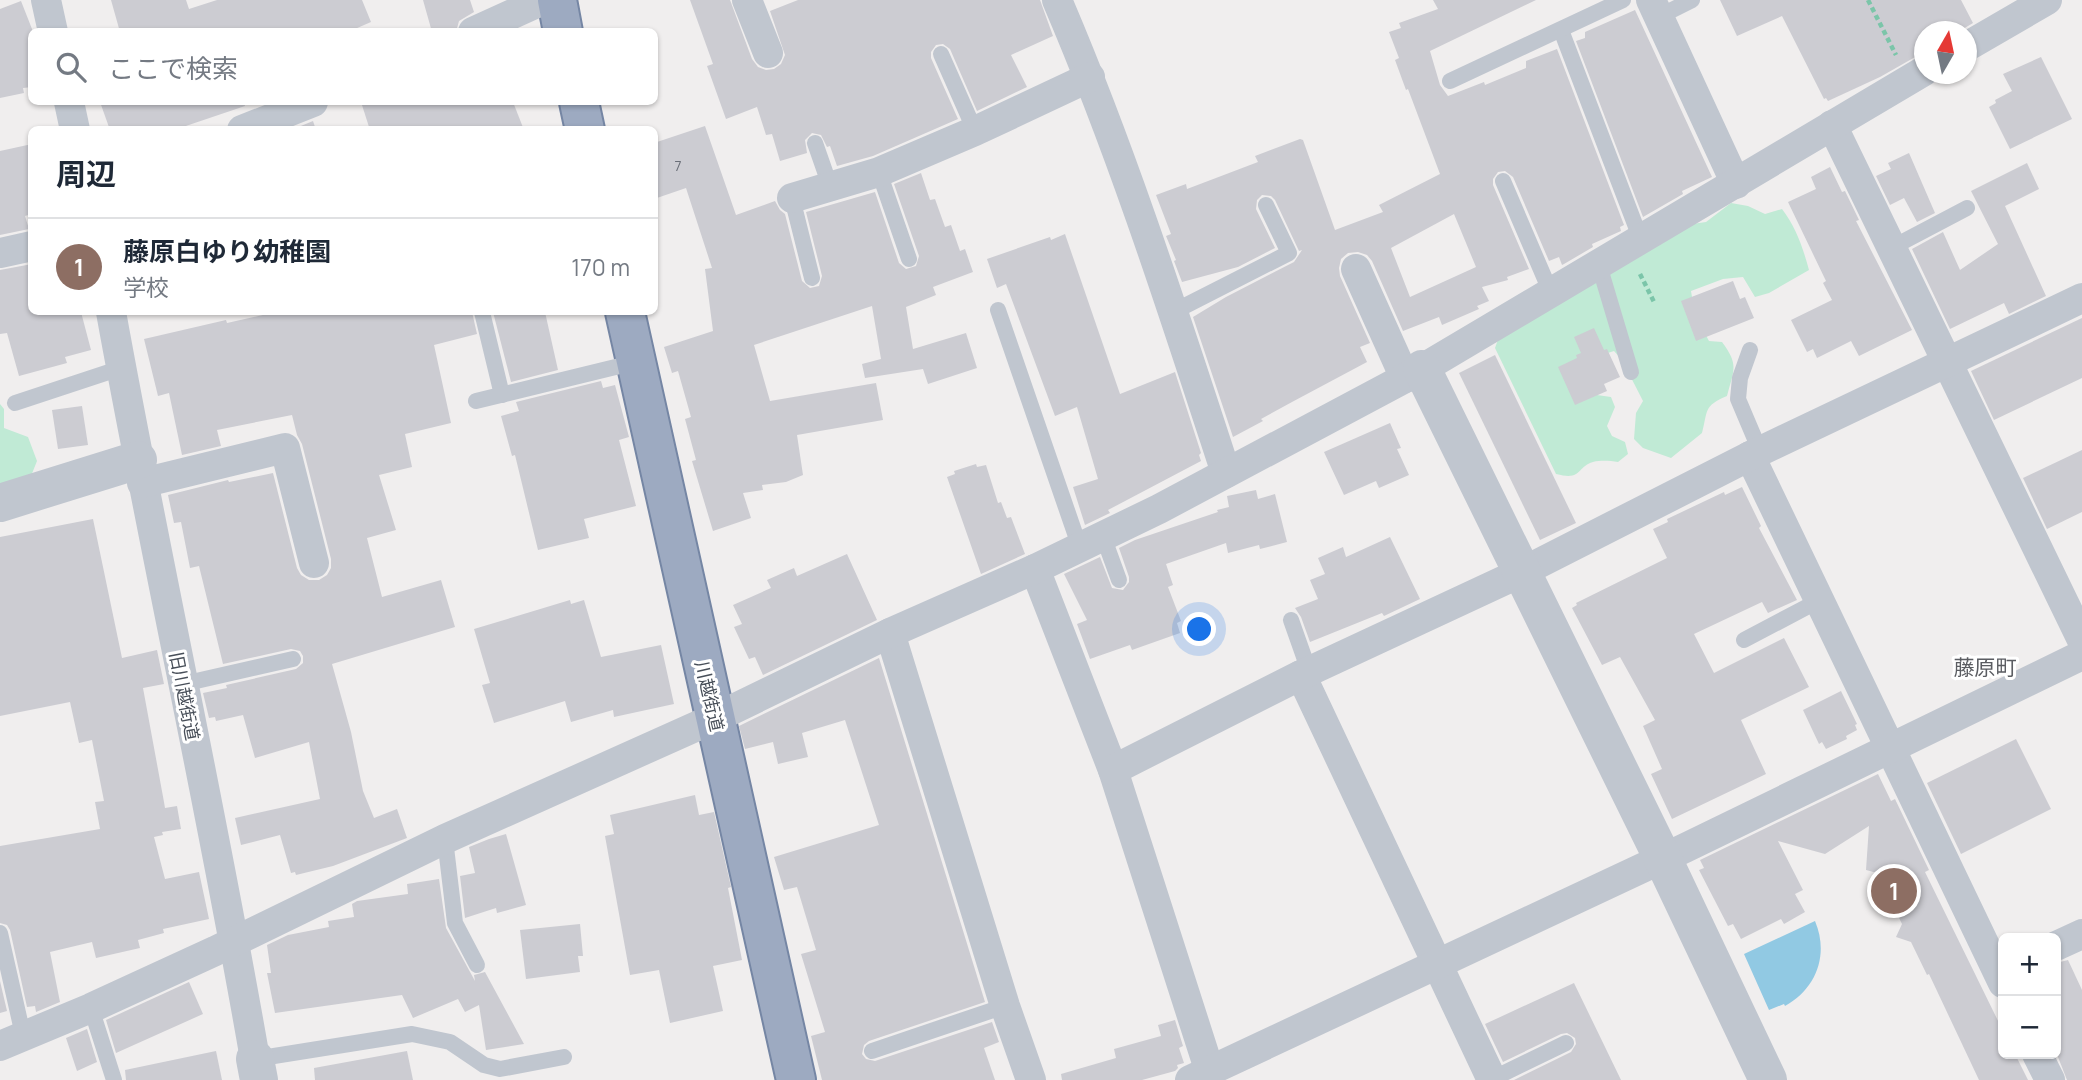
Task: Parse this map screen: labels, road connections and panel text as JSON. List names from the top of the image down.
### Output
{
  "streets": {
    "highway": ["川越街道"],
    "street": ["旧川越街道"]
  },
  "districts": ["藤原町"],
  "house_numbers": ["7"],
  "north": "top",
  "page": {
    "search": "ここで検索",
    "heading": "周辺",
    "list": [
      {
        "mark": "1",
        "name": "藤原白ゆり幼稚園",
        "note": "学校",
        "value": "170 m"
      }
    ],
    "pins": "1",
    "map_buttons": ["+", "−"]
  }
}
